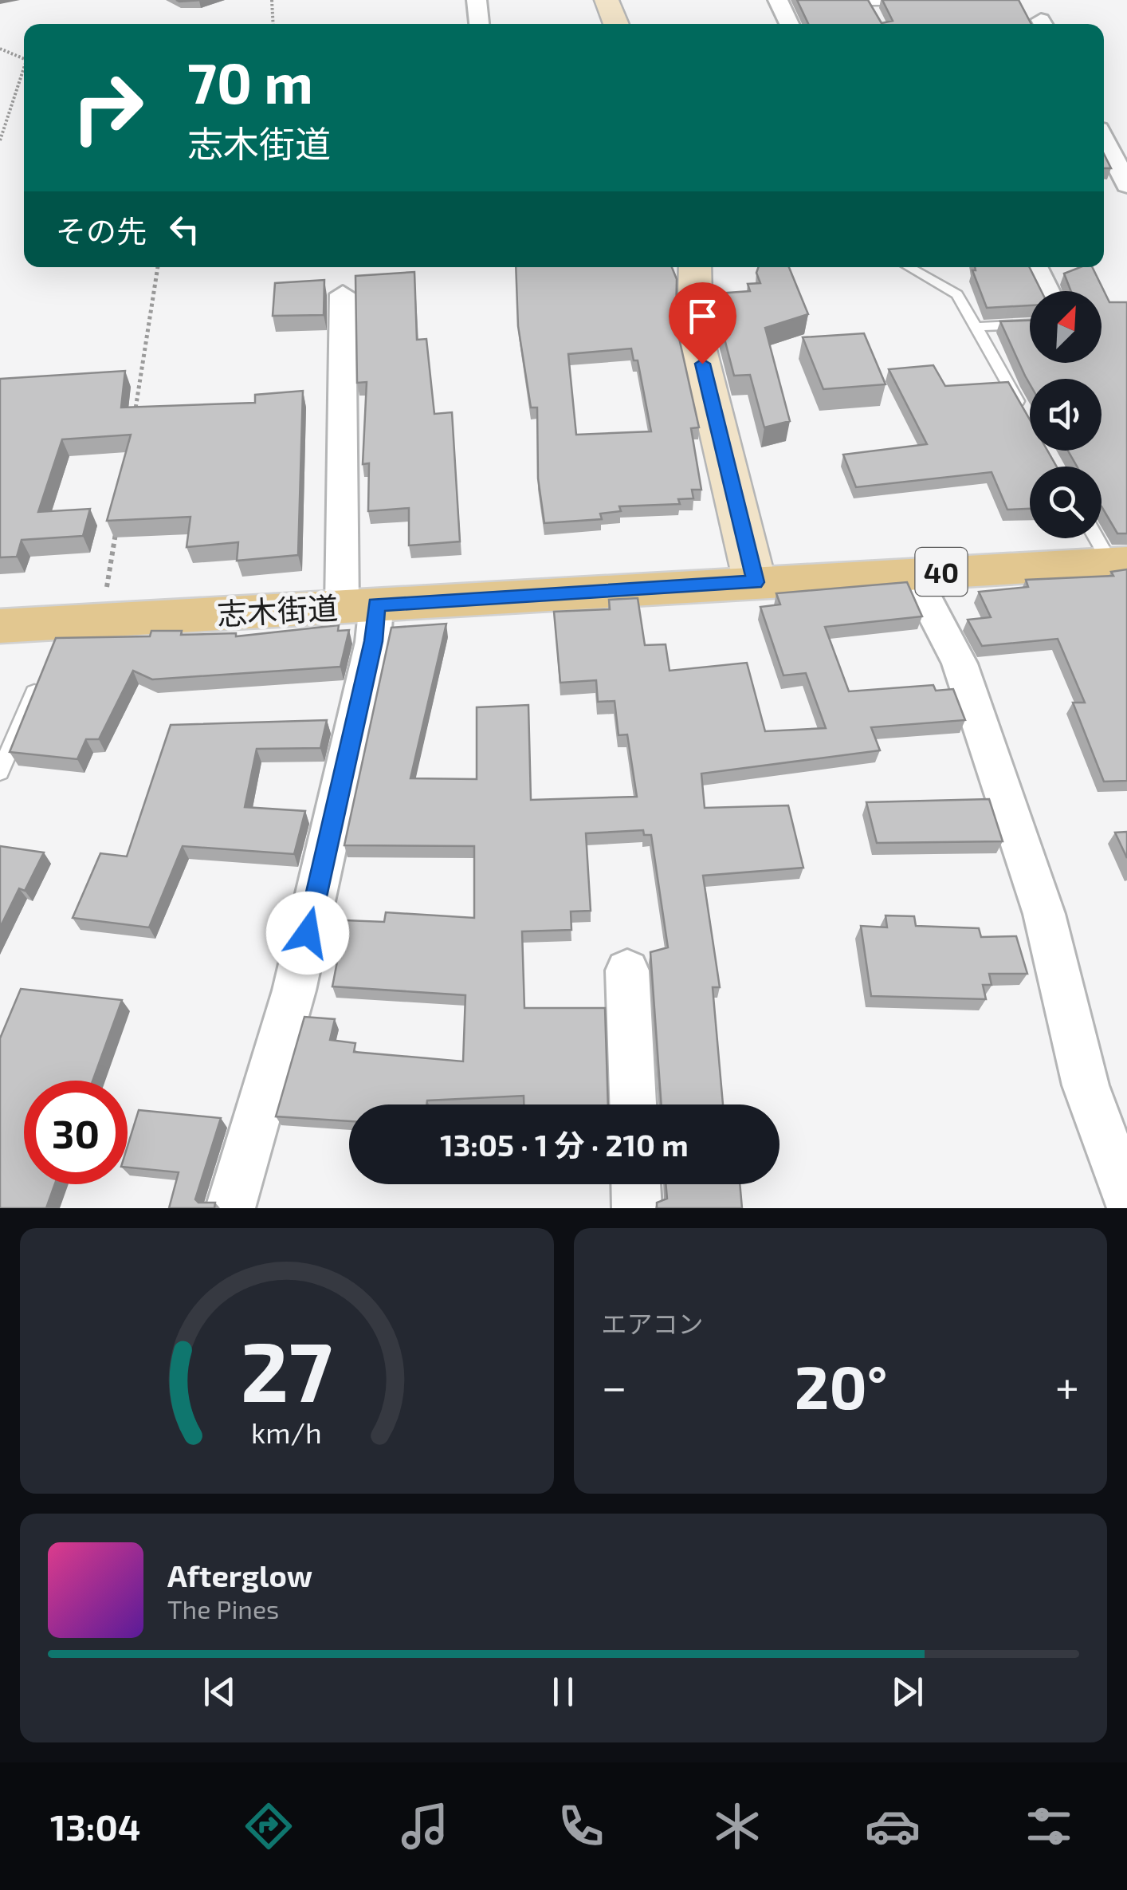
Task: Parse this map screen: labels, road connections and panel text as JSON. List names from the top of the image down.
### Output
{
  "streets": {
    "main road": ["40", "志木街道"]
  },
  "north": "top right",
  "page": {
    "turn": ["70 m", "志木街道"],
    "then": "その先",
    "limit": "30",
    "trip": "13:05 · 1 分 · 210 m",
    "tile": "エアコン",
    "heat": ["−", "20°", "+"],
    "song": ["Afterglow", "The Pines"],
    "tabs": "13:04",
    "gauge": ["27", "km/h"]
  }
}
